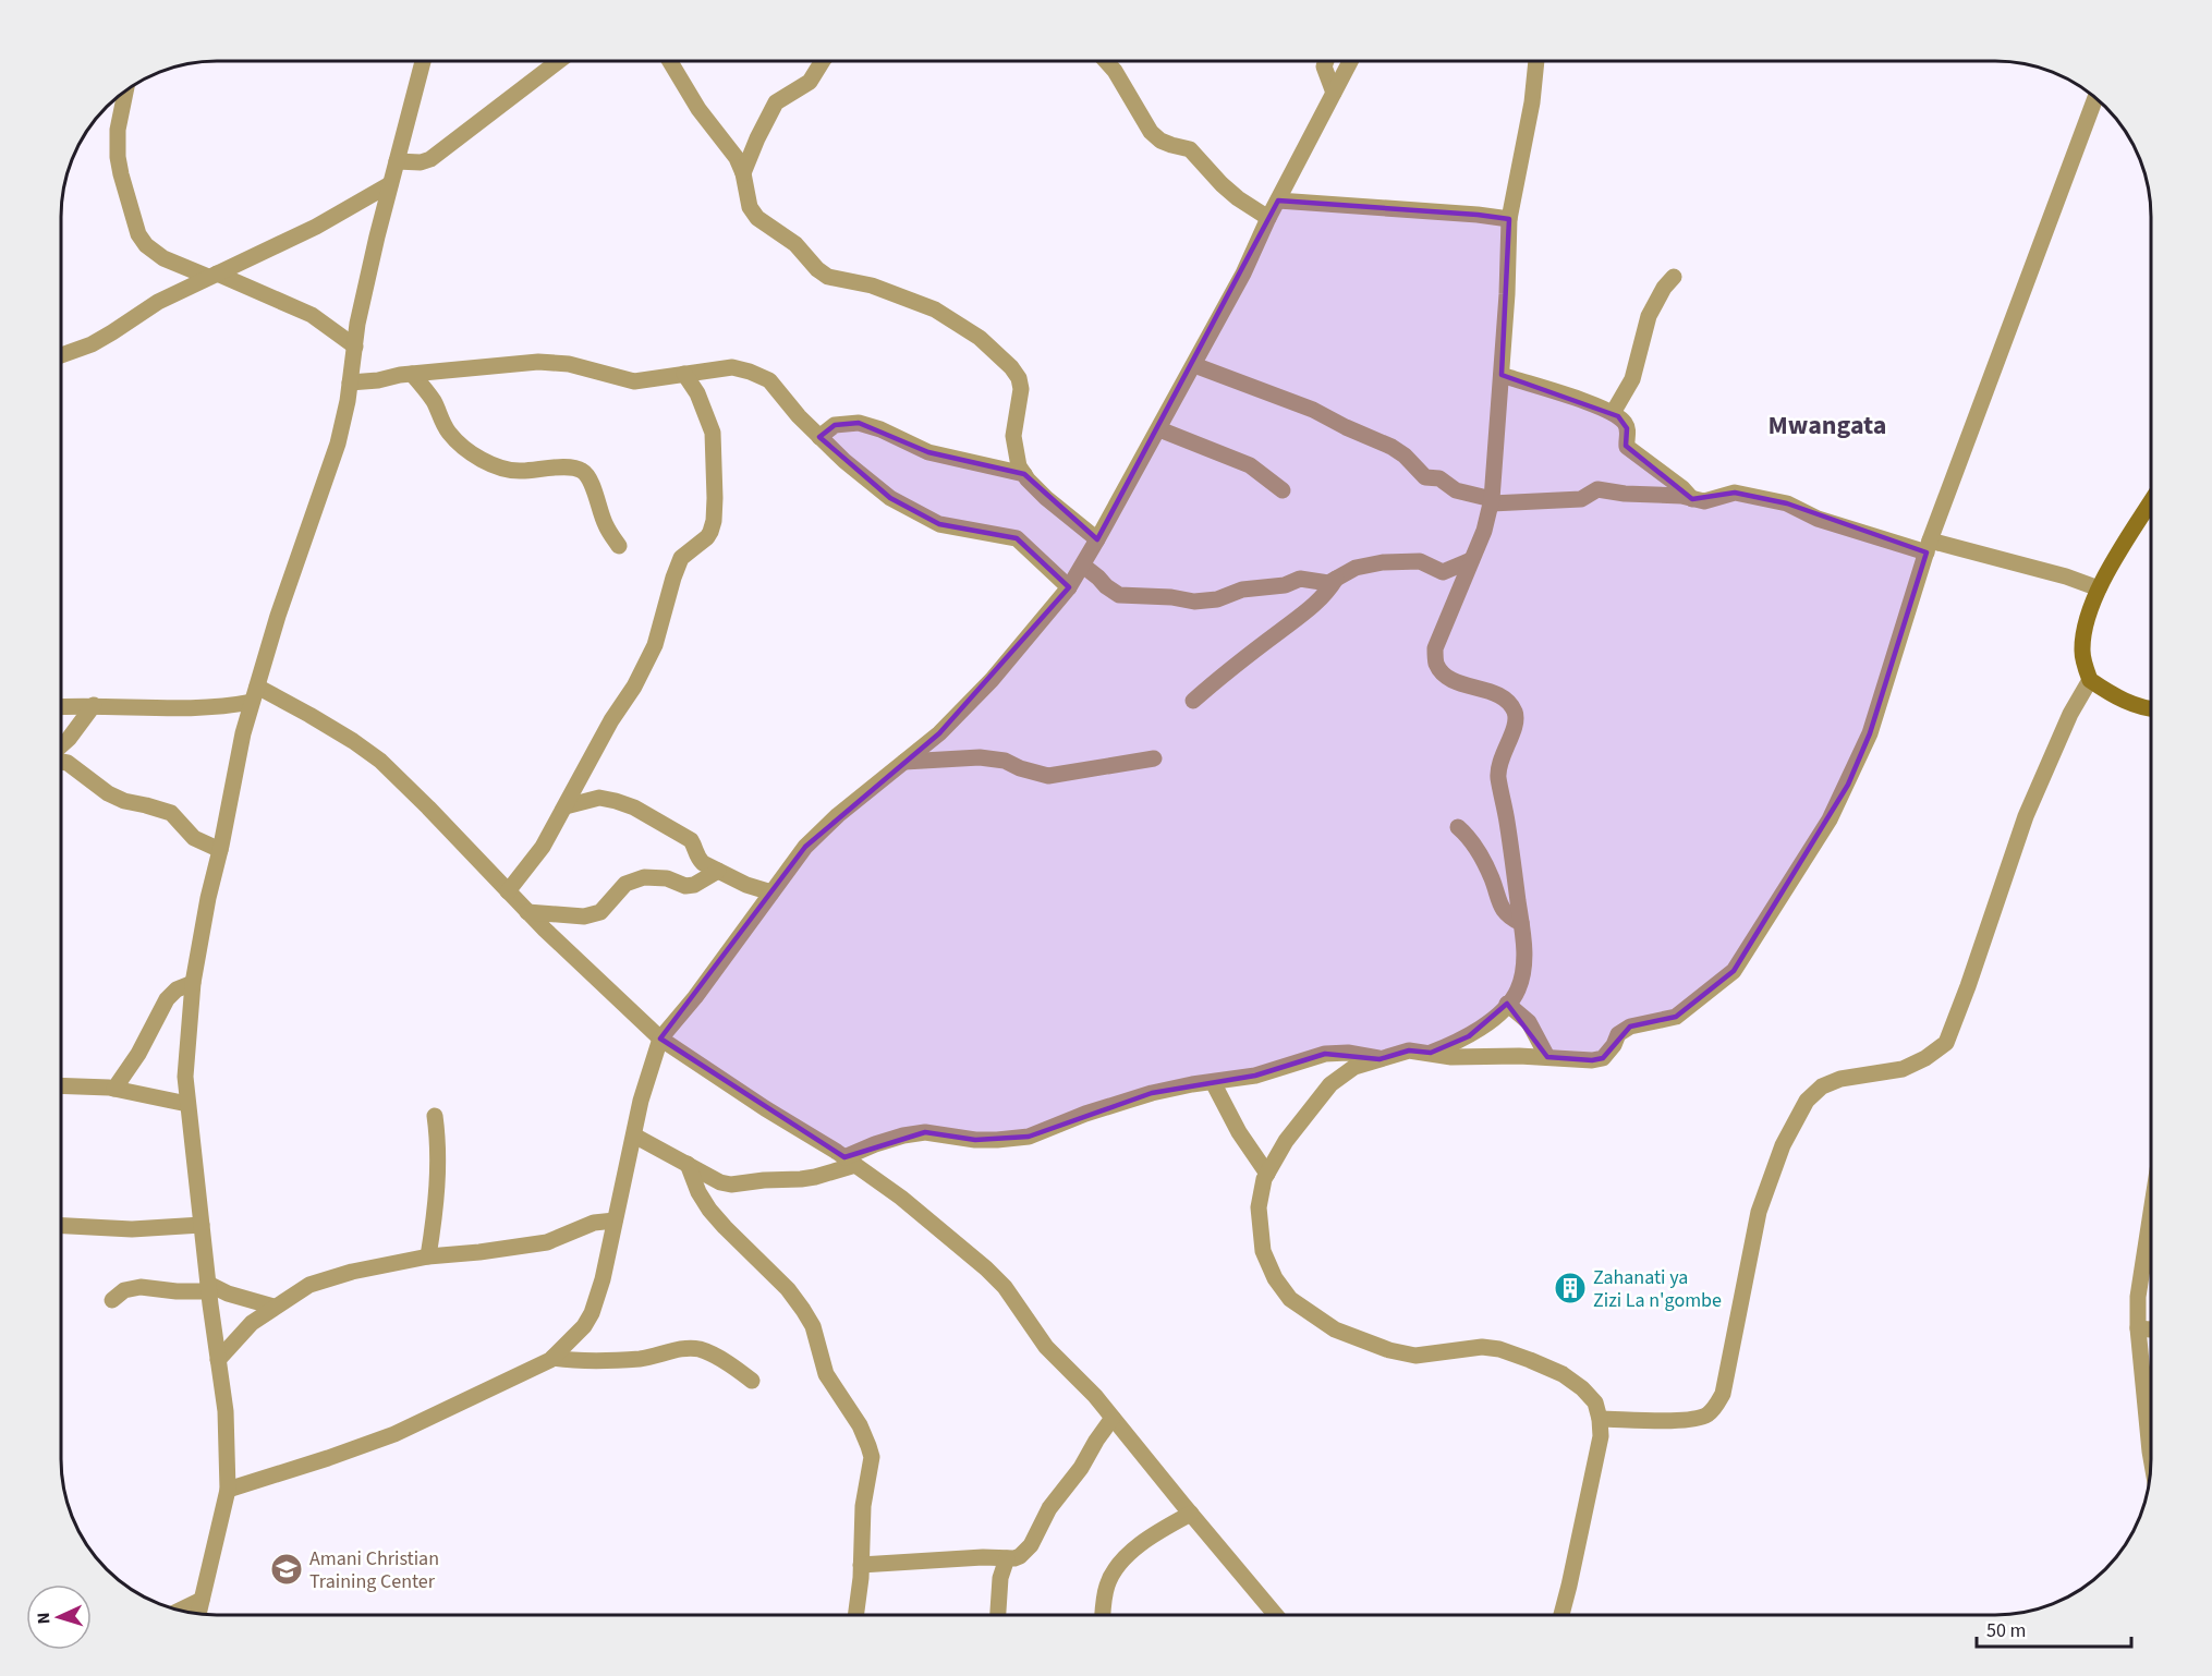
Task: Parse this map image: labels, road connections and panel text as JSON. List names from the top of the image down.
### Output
{
  "districts": ["Mwangata"],
  "places": {
    "building": ["Zahanati ya Zizi La n'gombe"],
    "school or university": ["Amani Christian Training Center"]
  },
  "scale_bar": "50 m",
  "north": "left"
}
